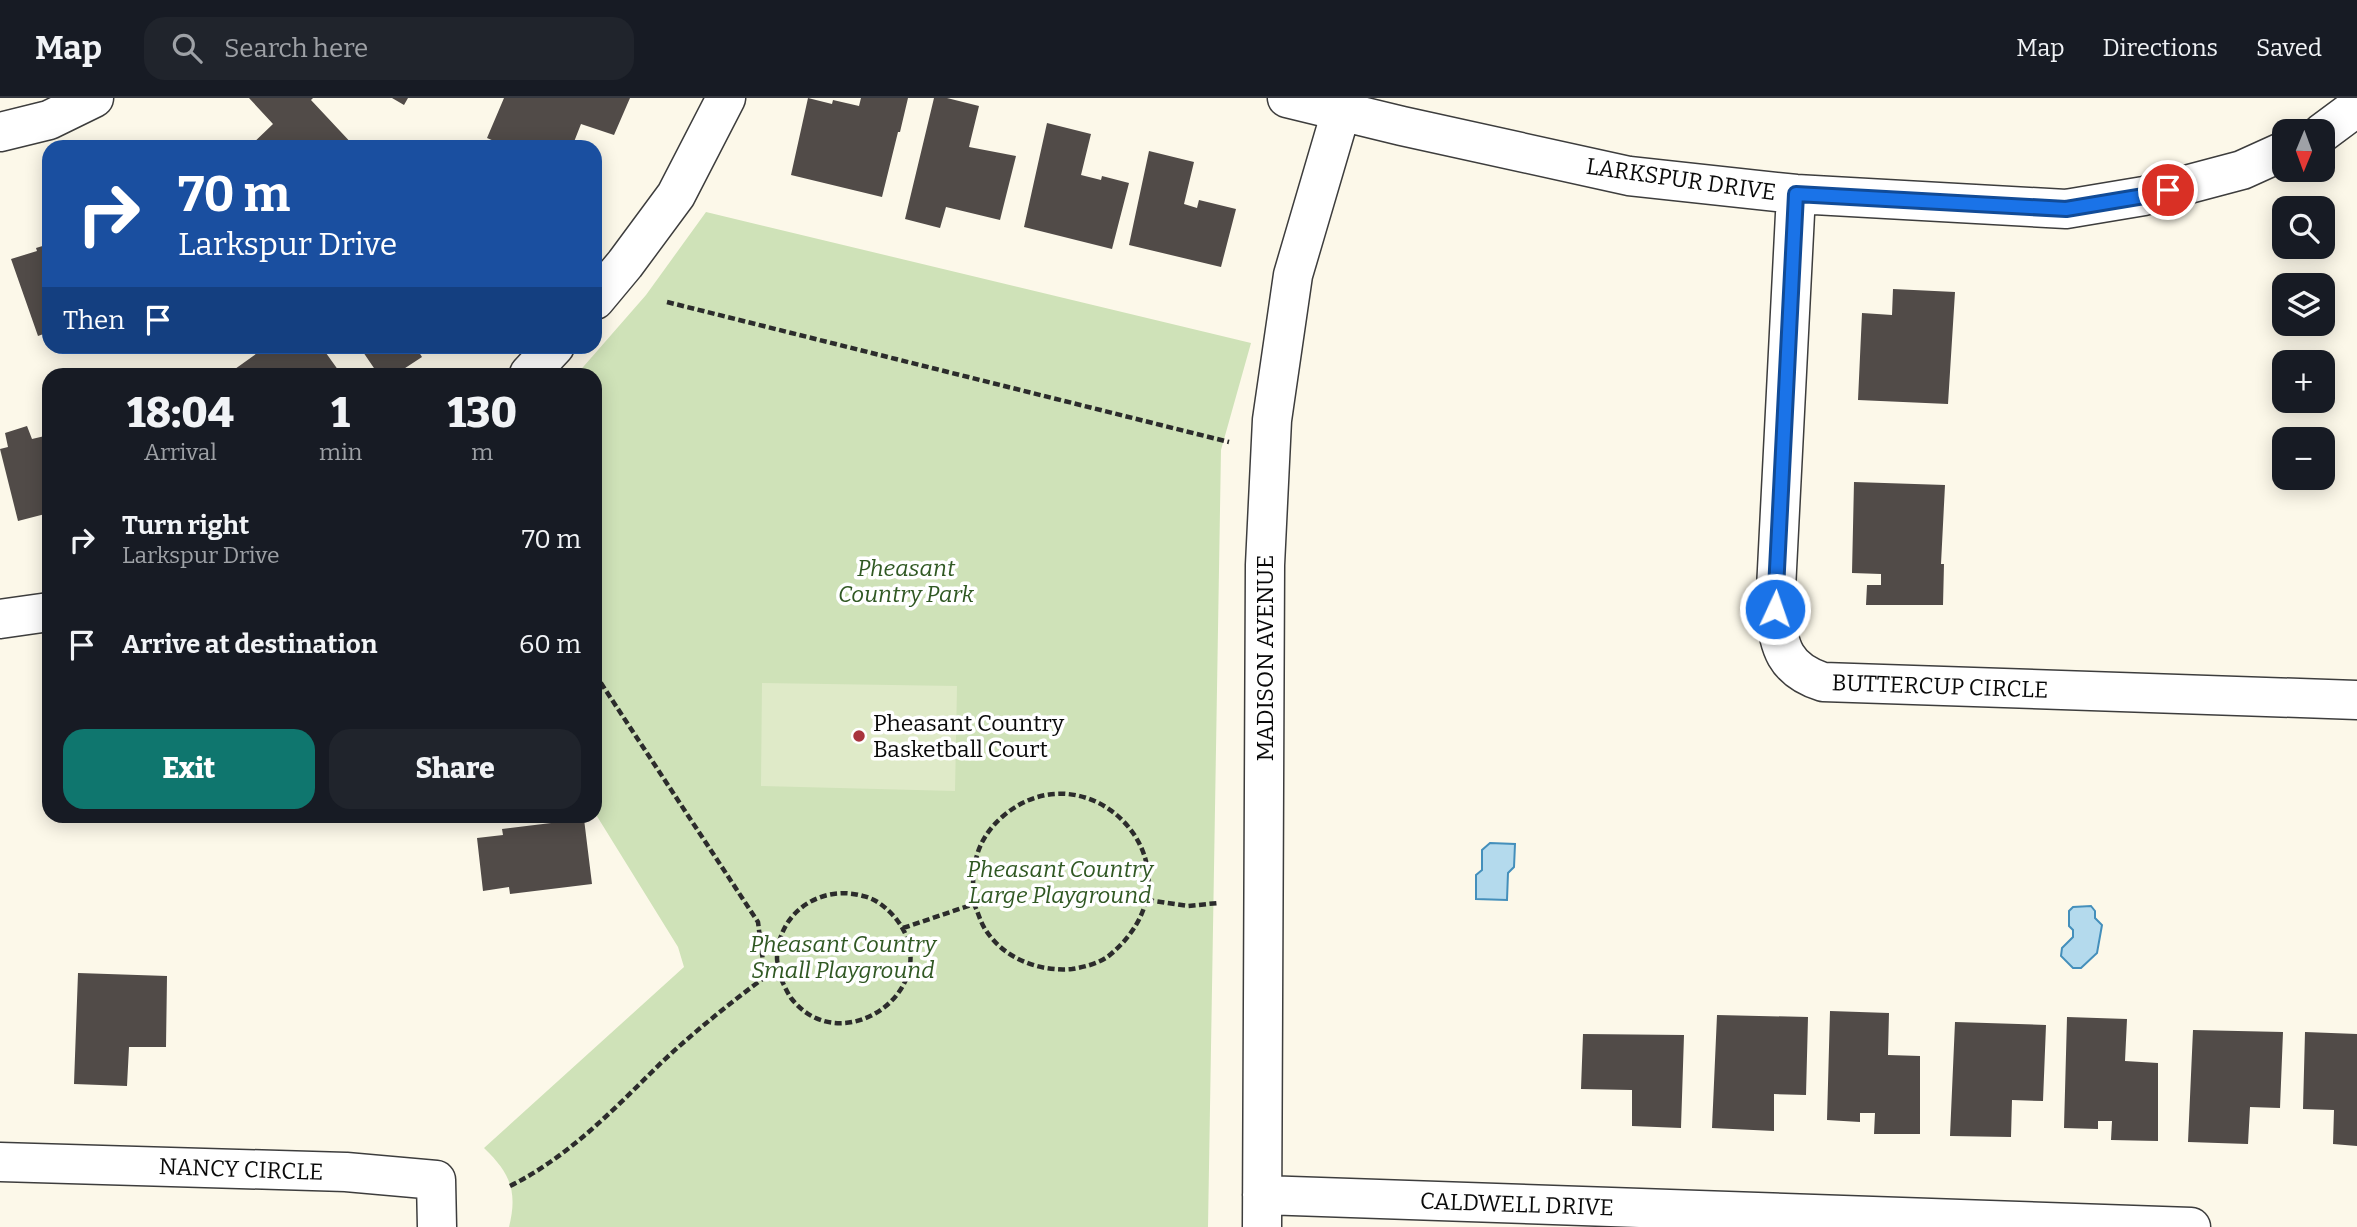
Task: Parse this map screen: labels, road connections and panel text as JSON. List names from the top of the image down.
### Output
{
  "streets": {
    "street": [
      "LARKSPUR DRIVE",
      "MADISON AVENUE",
      "BUTTERCUP CIRCLE",
      "NANCY CIRCLE",
      "CALDWELL DRIVE"
    ]
  },
  "crossings": [
    ["LARKSPUR DRIVE", "MADISON AVENUE"],
    ["LARKSPUR DRIVE", "BUTTERCUP CIRCLE"],
    ["MADISON AVENUE", "CALDWELL DRIVE"]
  ],
  "parks": ["Pheasant Country Park", "Pheasant Country Large Playground", "Pheasant Country Small Playground"],
  "places": ["Pheasant Country Basketball Court"],
  "north": "bottom",
  "page": {
    "header": "Map",
    "search": "Search here",
    "nav": ["Map", "Directions", "Saved"],
    "map_buttons": ["+", "−"],
    "turn": ["70 m", "Larkspur Drive"],
    "then": "Then",
    "eta": [
      "18:04",
      "Arrival",
      "1",
      "min",
      "130",
      "m"
    ],
    "list": [
      {
        "name": "Turn right",
        "note": "Larkspur Drive",
        "value": "70 m"
      },
      {
        "name": "Arrive at destination",
        "value": "60 m"
      }
    ],
    "buttons": ["Exit", "Share"]
  }
}
